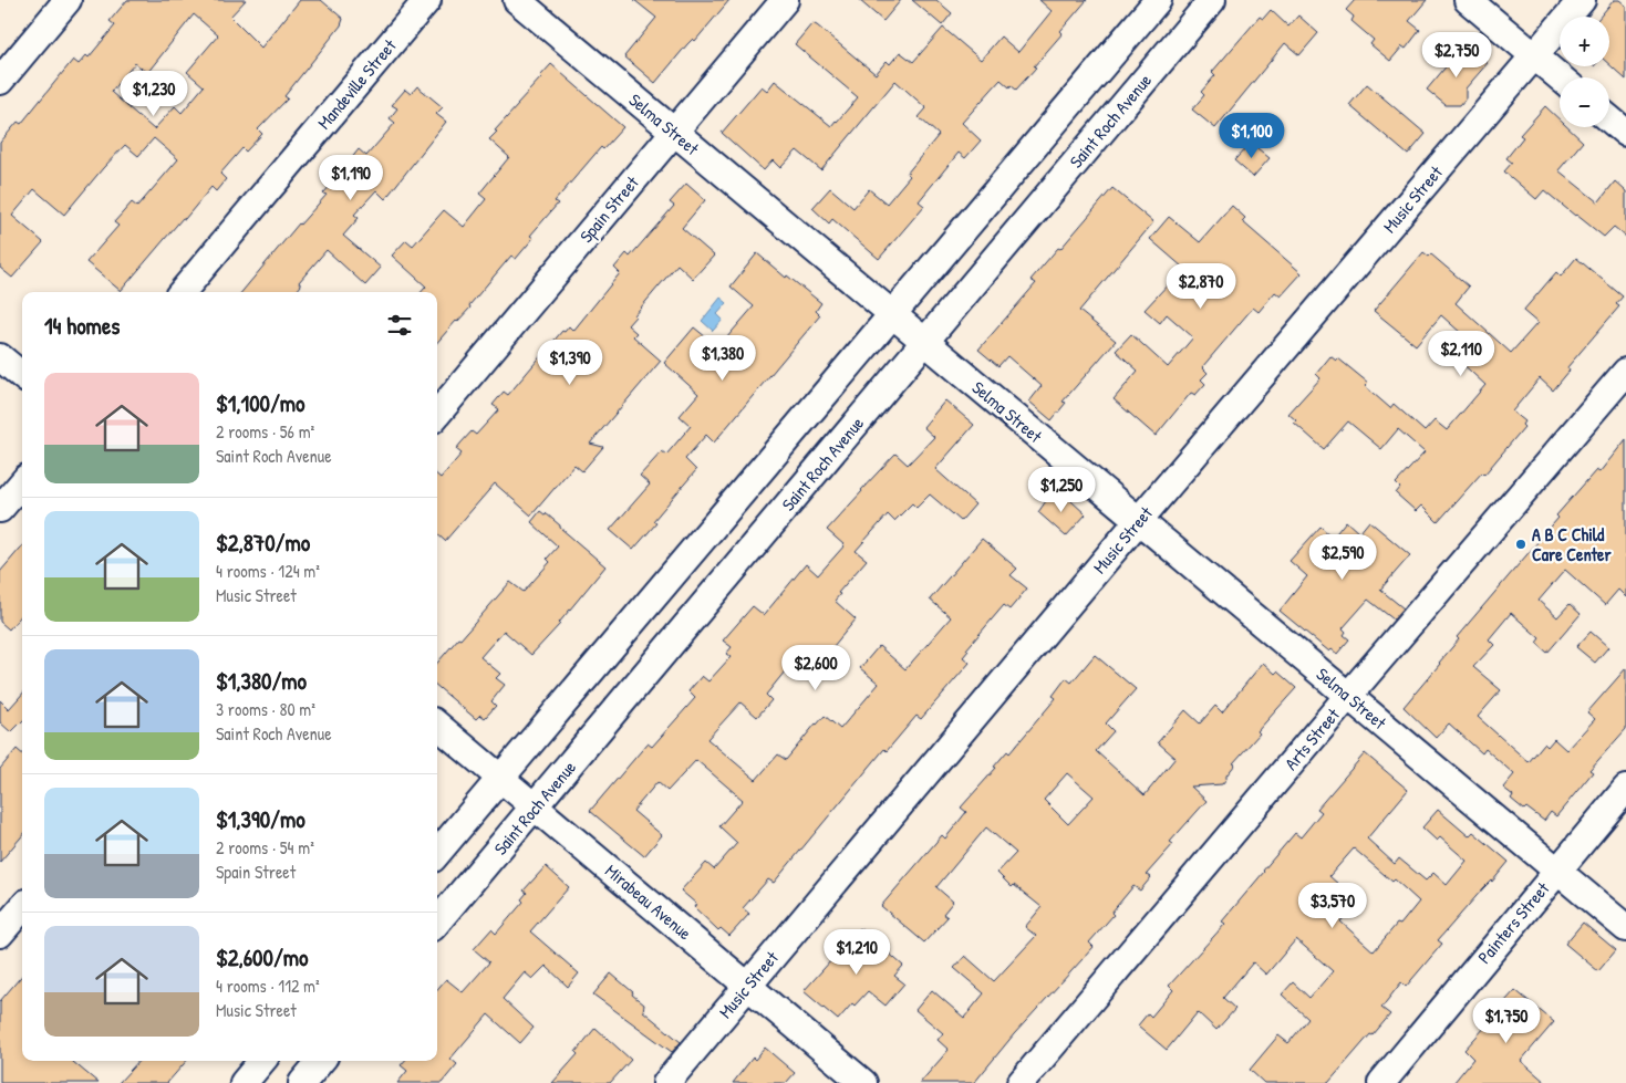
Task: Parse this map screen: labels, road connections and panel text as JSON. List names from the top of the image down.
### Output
{
  "streets": {
    "street": [
      "Mandeville Street",
      "Saint Roch Avenue",
      "Selma Street",
      "Music Street",
      "Spain Street",
      "Arts Street",
      "Mirabeau Avenue",
      "Painters Street"
    ]
  },
  "crossings": [
    ["Saint Roch Avenue", "Selma Street"],
    ["Saint Roch Avenue", "Mirabeau Avenue"],
    ["Selma Street", "Music Street"],
    ["Selma Street", "Spain Street"],
    ["Selma Street", "Arts Street"],
    ["Selma Street", "Painters Street"],
    ["Music Street", "Mirabeau Avenue"]
  ],
  "places": ["A B C Child Care Center"],
  "page": {
    "map_buttons": ["+", "−"],
    "price": [
      "$2,750",
      "$1,230",
      "$1,100",
      "$1,190",
      "$2,870",
      "$2,110",
      "$1,380",
      "$1,390",
      "$1,250",
      "$2,590",
      "$2,600",
      "$3,570",
      "$1,210",
      "$1,750"
    ],
    "heading": "14 homes",
    "list": [
      {
        "name": "$1,100/mo",
        "note": "2 rooms · 56 m² · Saint Roch Avenue"
      },
      {
        "name": "$2,870/mo",
        "note": "4 rooms · 124 m² · Music Street"
      },
      {
        "name": "$1,380/mo",
        "note": "3 rooms · 80 m² · Saint Roch Avenue"
      },
      {
        "name": "$1,390/mo",
        "note": "2 rooms · 54 m² · Spain Street"
      },
      {
        "name": "$2,600/mo",
        "note": "4 rooms · 112 m² · Music Street"
      }
    ]
  }
}
